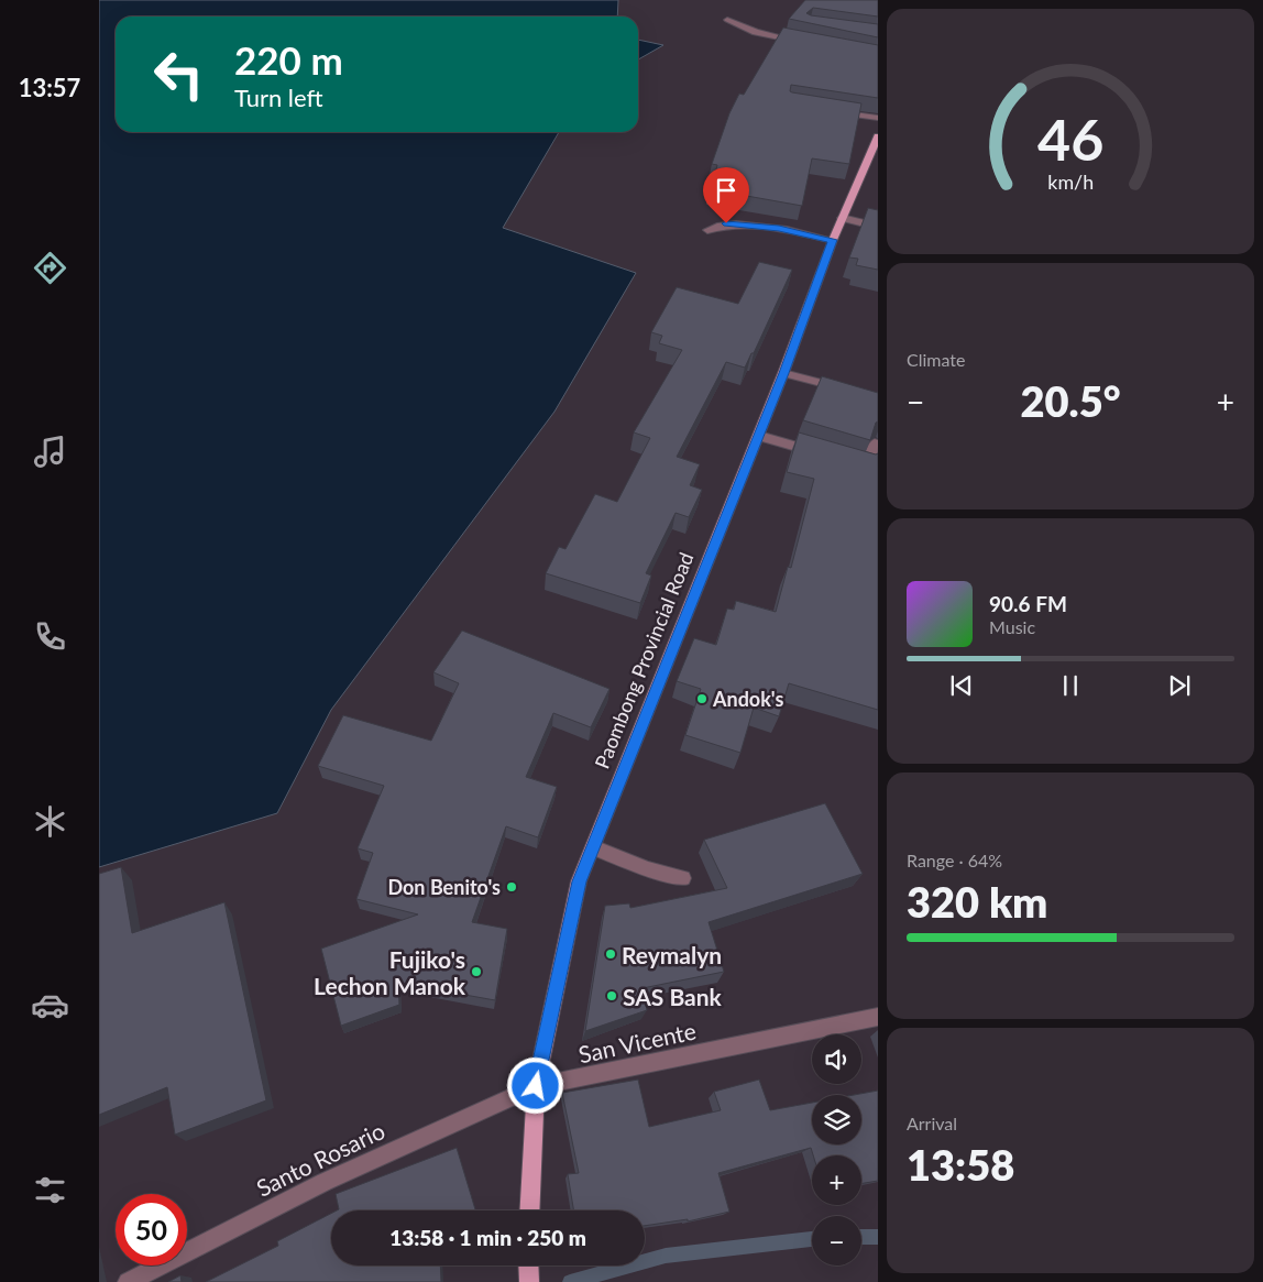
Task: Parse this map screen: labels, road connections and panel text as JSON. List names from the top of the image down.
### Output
{
  "streets": {
    "main road": ["Paombong Provincial Road"],
    "street": ["San Vicente", "Santo Rosario"]
  },
  "crossings": [
    ["Paombong Provincial Road", "San Vicente"],
    ["Paombong Provincial Road", "Santo Rosario"],
    ["San Vicente", "Santo Rosario"]
  ],
  "places": [
    "Andok's",
    "Don Benito's",
    "Reymalyn",
    "Fujiko's Lechon Manok",
    "SAS Bank"
  ],
  "page": {
    "tabs": "13:57",
    "turn": ["220 m", "Turn left"],
    "tile": [
      "Climate",
      ["Range · 64%", "320 km"],
      ["Arrival", "13:58"]
    ],
    "heat": ["−", "20.5°", "+"],
    "song": ["90.6 FM", "Music"],
    "map_buttons": ["+", "−"],
    "limit": "50",
    "trip": "13:58 · 1 min · 250 m",
    "gauge": ["46", "km/h"]
  }
}
